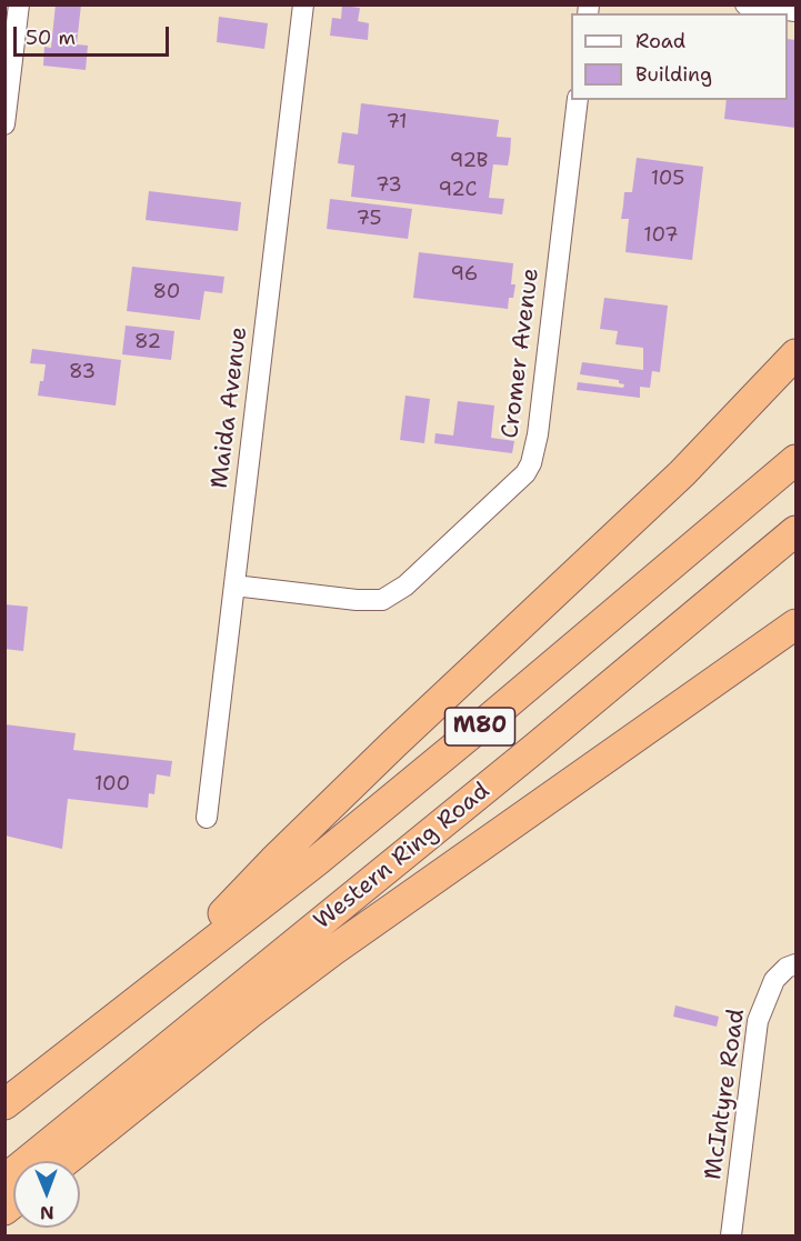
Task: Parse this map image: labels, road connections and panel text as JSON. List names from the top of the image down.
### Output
{
  "streets": {
    "highway": ["M80", "Western Ring Road"],
    "street": ["Cromer Avenue", "Maida Avenue", "McIntyre Road"]
  },
  "crossings": [
    ["Cromer Avenue", "Maida Avenue"]
  ],
  "house_numbers": [
    "71",
    "92B",
    "105",
    "73",
    "92C",
    "75",
    "107",
    "96",
    "80",
    "82",
    "83",
    "100"
  ],
  "legend": ["Road", "Building"],
  "scale_bar": "50 m",
  "north": "bottom"
}
